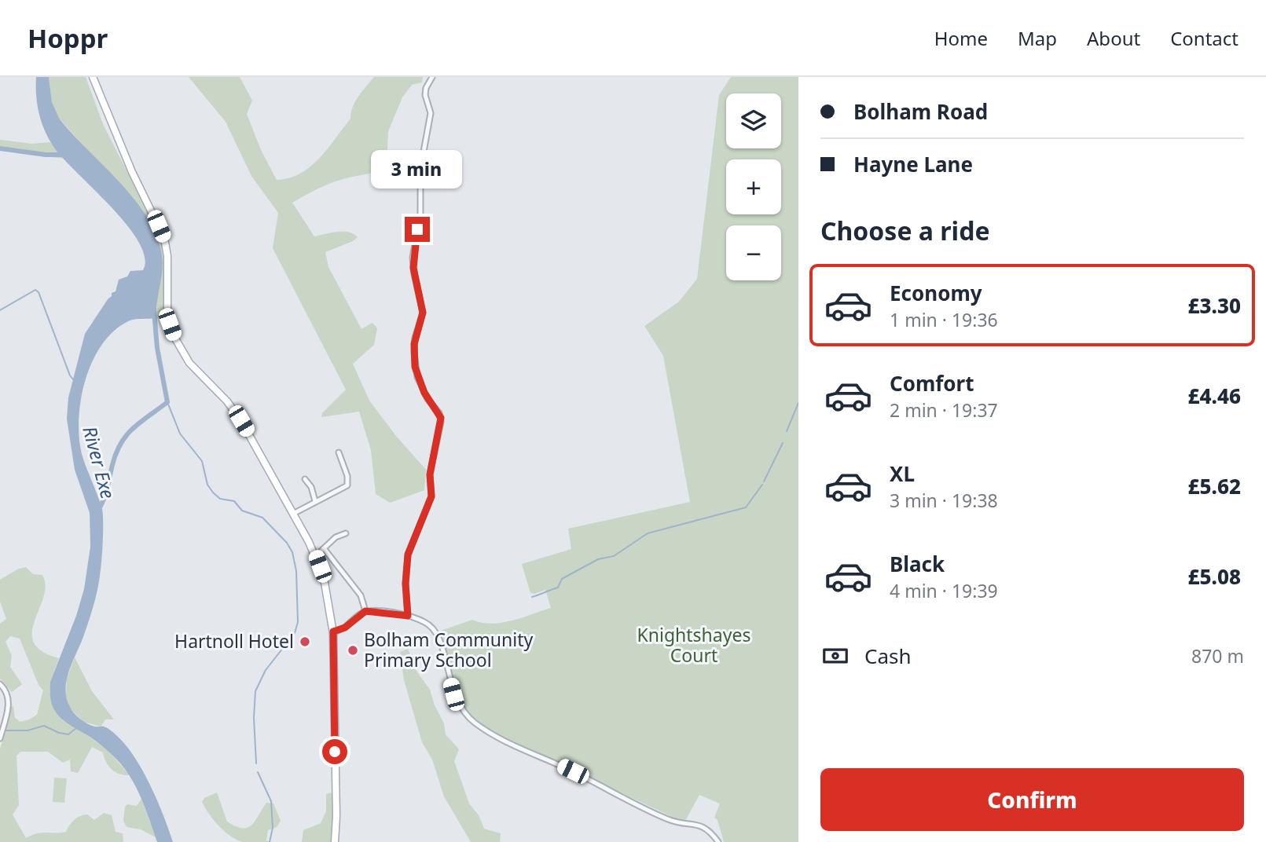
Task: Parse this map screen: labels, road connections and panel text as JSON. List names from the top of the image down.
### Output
{
  "water": ["River Exe"],
  "parks": ["Knightshayes Court"],
  "places": ["Hartnoll Hotel", "Bolham Community Primary School"],
  "page": {
    "header": "Hoppr",
    "nav": [
      "Home",
      "Map",
      "About",
      "Contact"
    ],
    "banner": ["Bolham Road", "Hayne Lane"],
    "map_buttons": ["+", "−"],
    "bubble": "3 min",
    "heading": "Choose a ride",
    "list": [
      {
        "name": "Economy",
        "note": "1 min · 19:36",
        "value": "£3.30"
      },
      {
        "name": "Comfort",
        "note": "2 min · 19:37",
        "value": "£4.46"
      },
      {
        "name": "XL",
        "note": "3 min · 19:38",
        "value": "£5.62"
      },
      {
        "name": "Black",
        "note": "4 min · 19:39",
        "value": "£5.08"
      }
    ],
    "pay": ["Cash", "870 m"],
    "buttons": "Confirm"
  }
}
